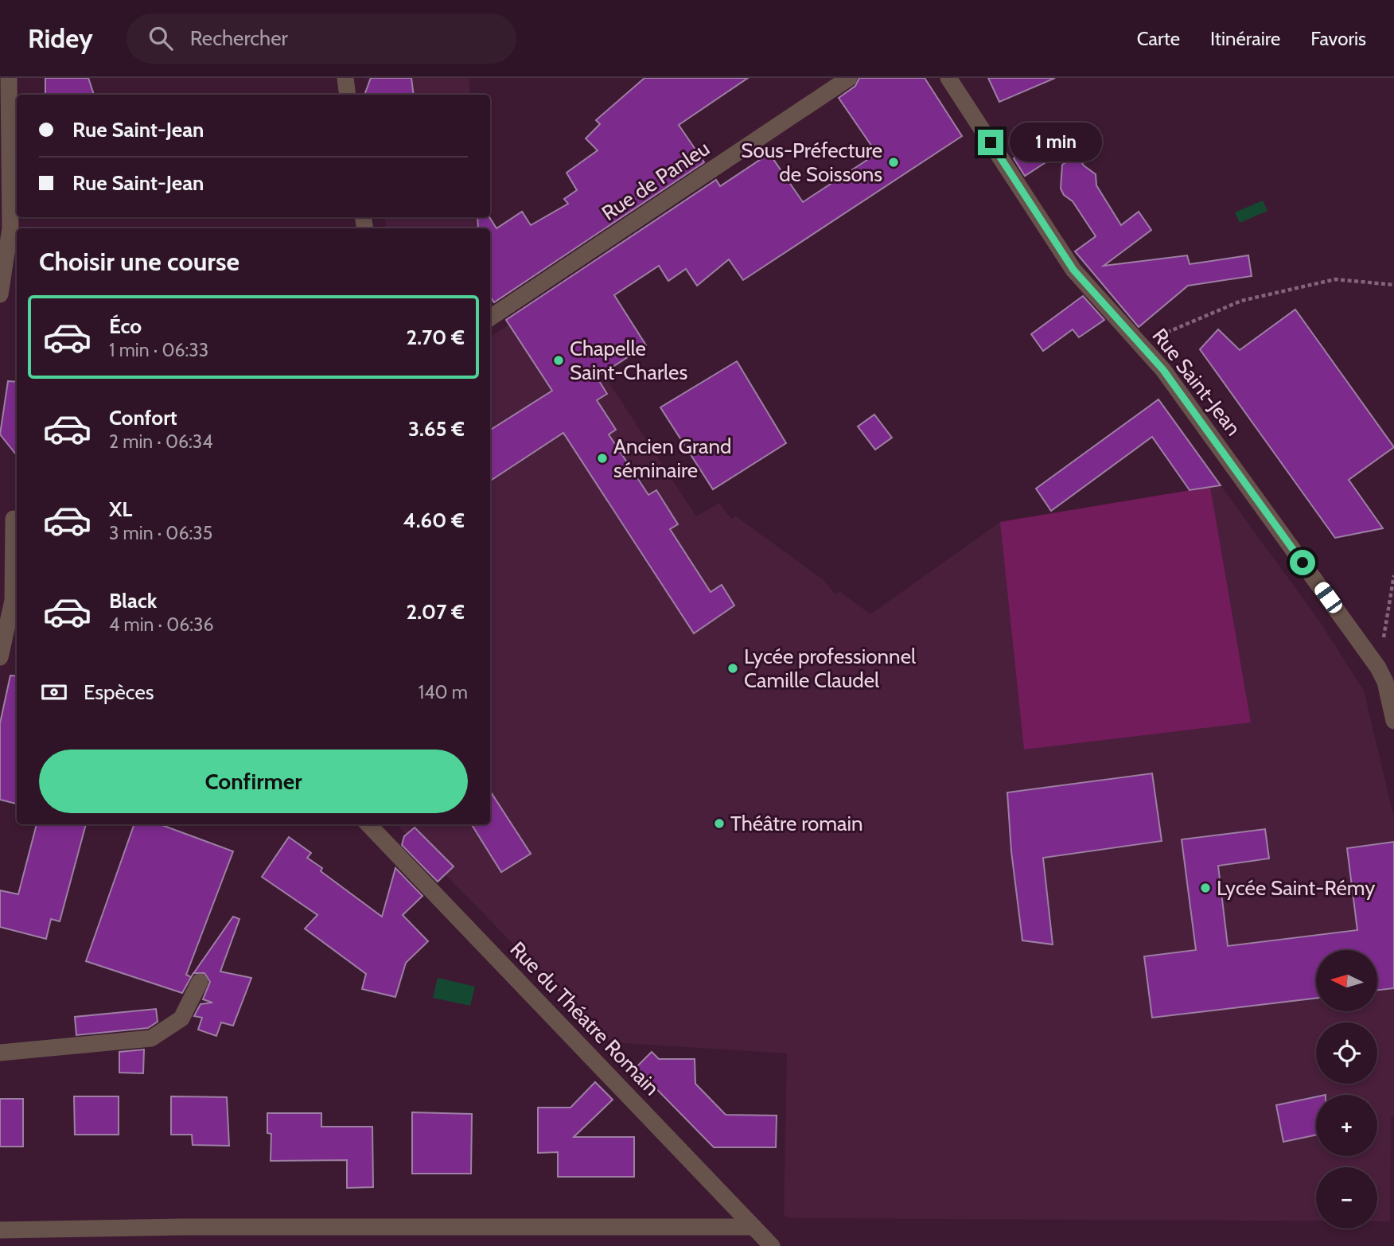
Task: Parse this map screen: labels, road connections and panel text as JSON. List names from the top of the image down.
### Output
{
  "streets": {
    "street": ["Rue de Panleu", "Rue Saint-Jean", "Rue du Théatre Romain"]
  },
  "places": [
    "Sous-Préfecture de Soissons",
    "Chapelle Saint-Charles",
    "Ancien Grand séminaire",
    "Lycée professionnel Camille Claudel",
    "Théâtre romain",
    "Lycée Saint-Rémy"
  ],
  "north": "left",
  "page": {
    "header": "Ridey",
    "search": "Rechercher",
    "nav": ["Carte", "Itinéraire", "Favoris"],
    "banner": ["Rue Saint-Jean", "Rue Saint-Jean"],
    "bubble": "1 min",
    "heading": "Choisir une course",
    "list": [
      {
        "name": "Éco",
        "note": "1 min · 06:33",
        "value": "2.70 €"
      },
      {
        "name": "Confort",
        "note": "2 min · 06:34",
        "value": "3.65 €"
      },
      {
        "name": "XL",
        "note": "3 min · 06:35",
        "value": "4.60 €"
      },
      {
        "name": "Black",
        "note": "4 min · 06:36",
        "value": "2.07 €"
      }
    ],
    "pay": ["Espèces", "140 m"],
    "buttons": "Confirmer",
    "map_buttons": ["+", "−"]
  }
}
